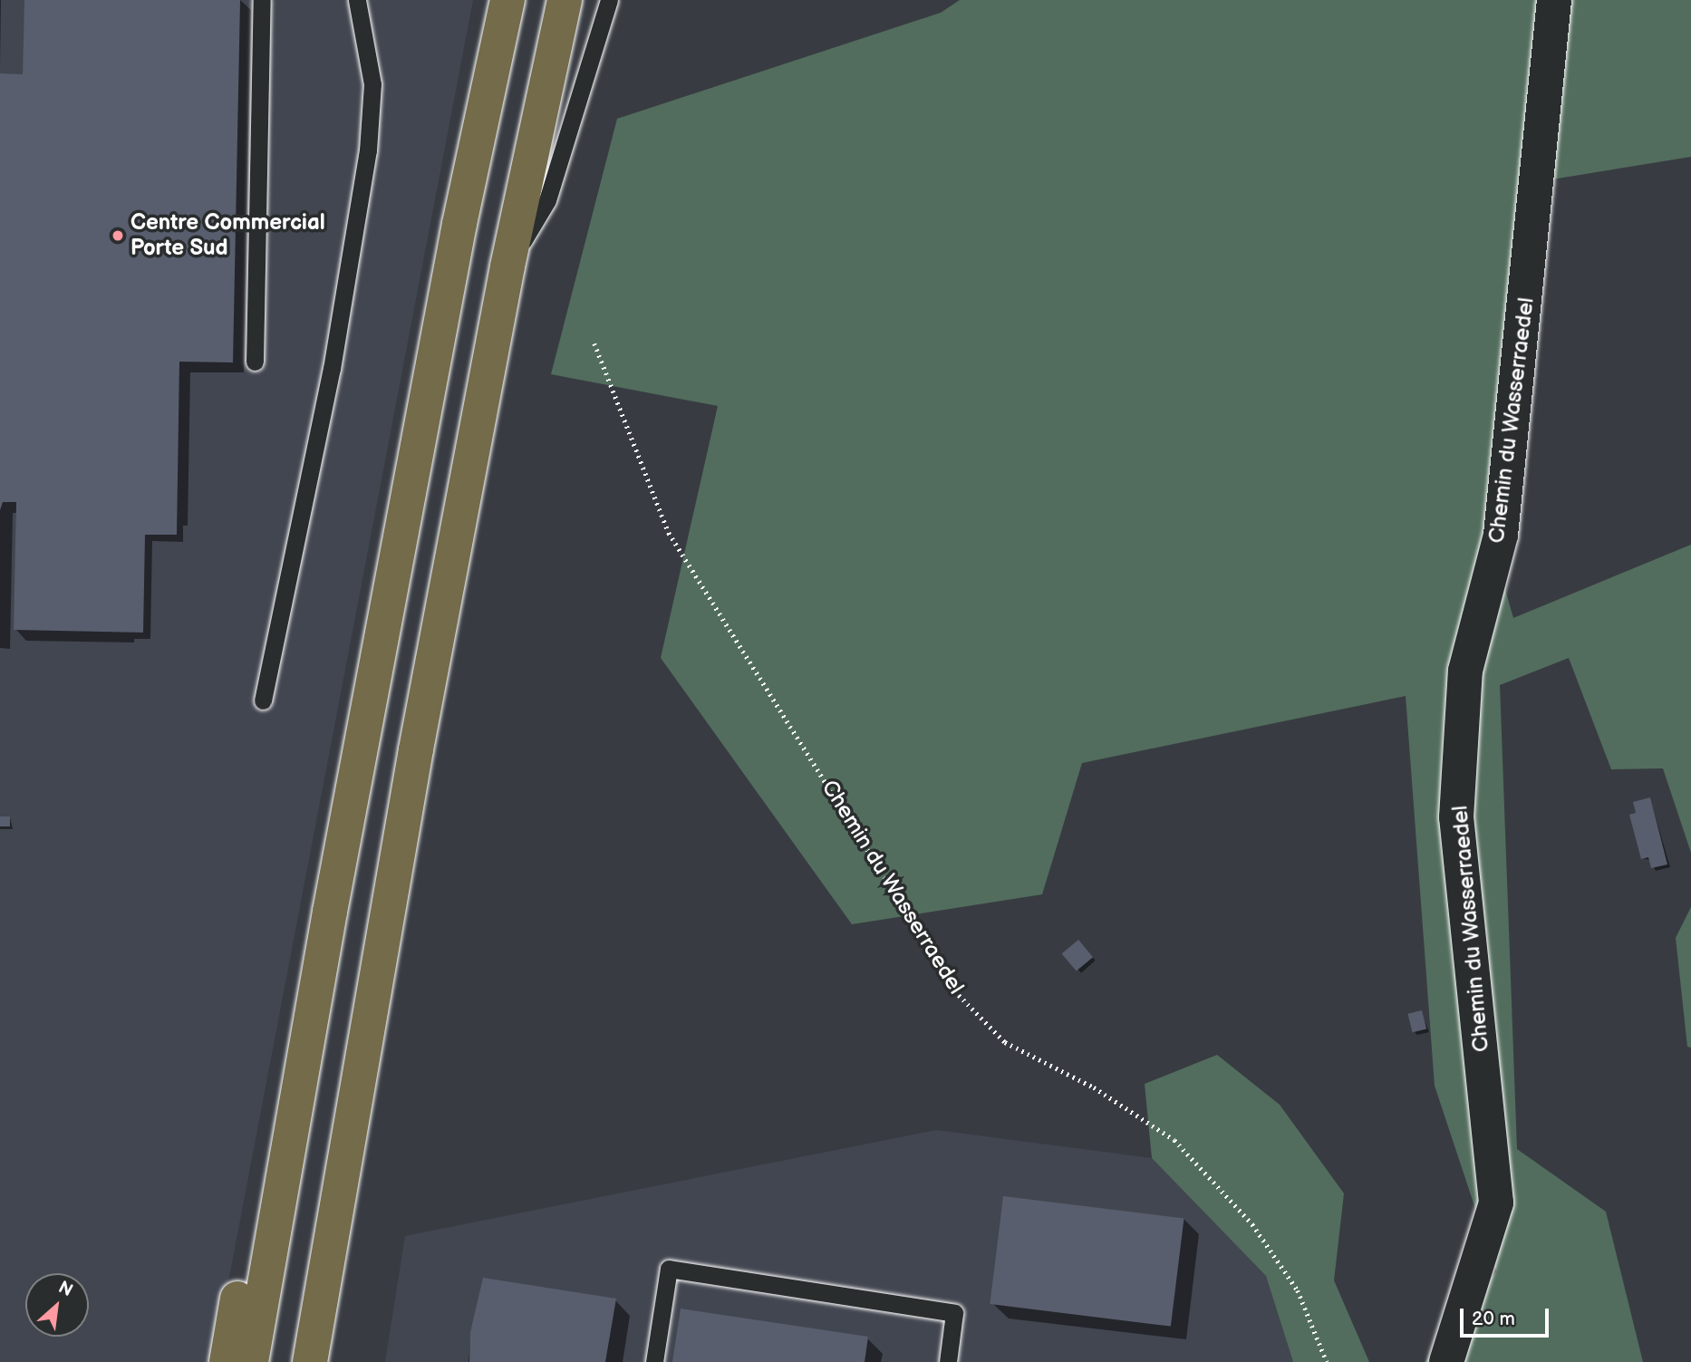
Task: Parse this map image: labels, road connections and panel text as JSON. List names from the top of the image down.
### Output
{
  "streets": {
    "street": ["Chemin du Wasserraedel"]
  },
  "places": ["Centre Commercial Porte Sud"],
  "scale_bar": "20 m",
  "north": "top right"
}
